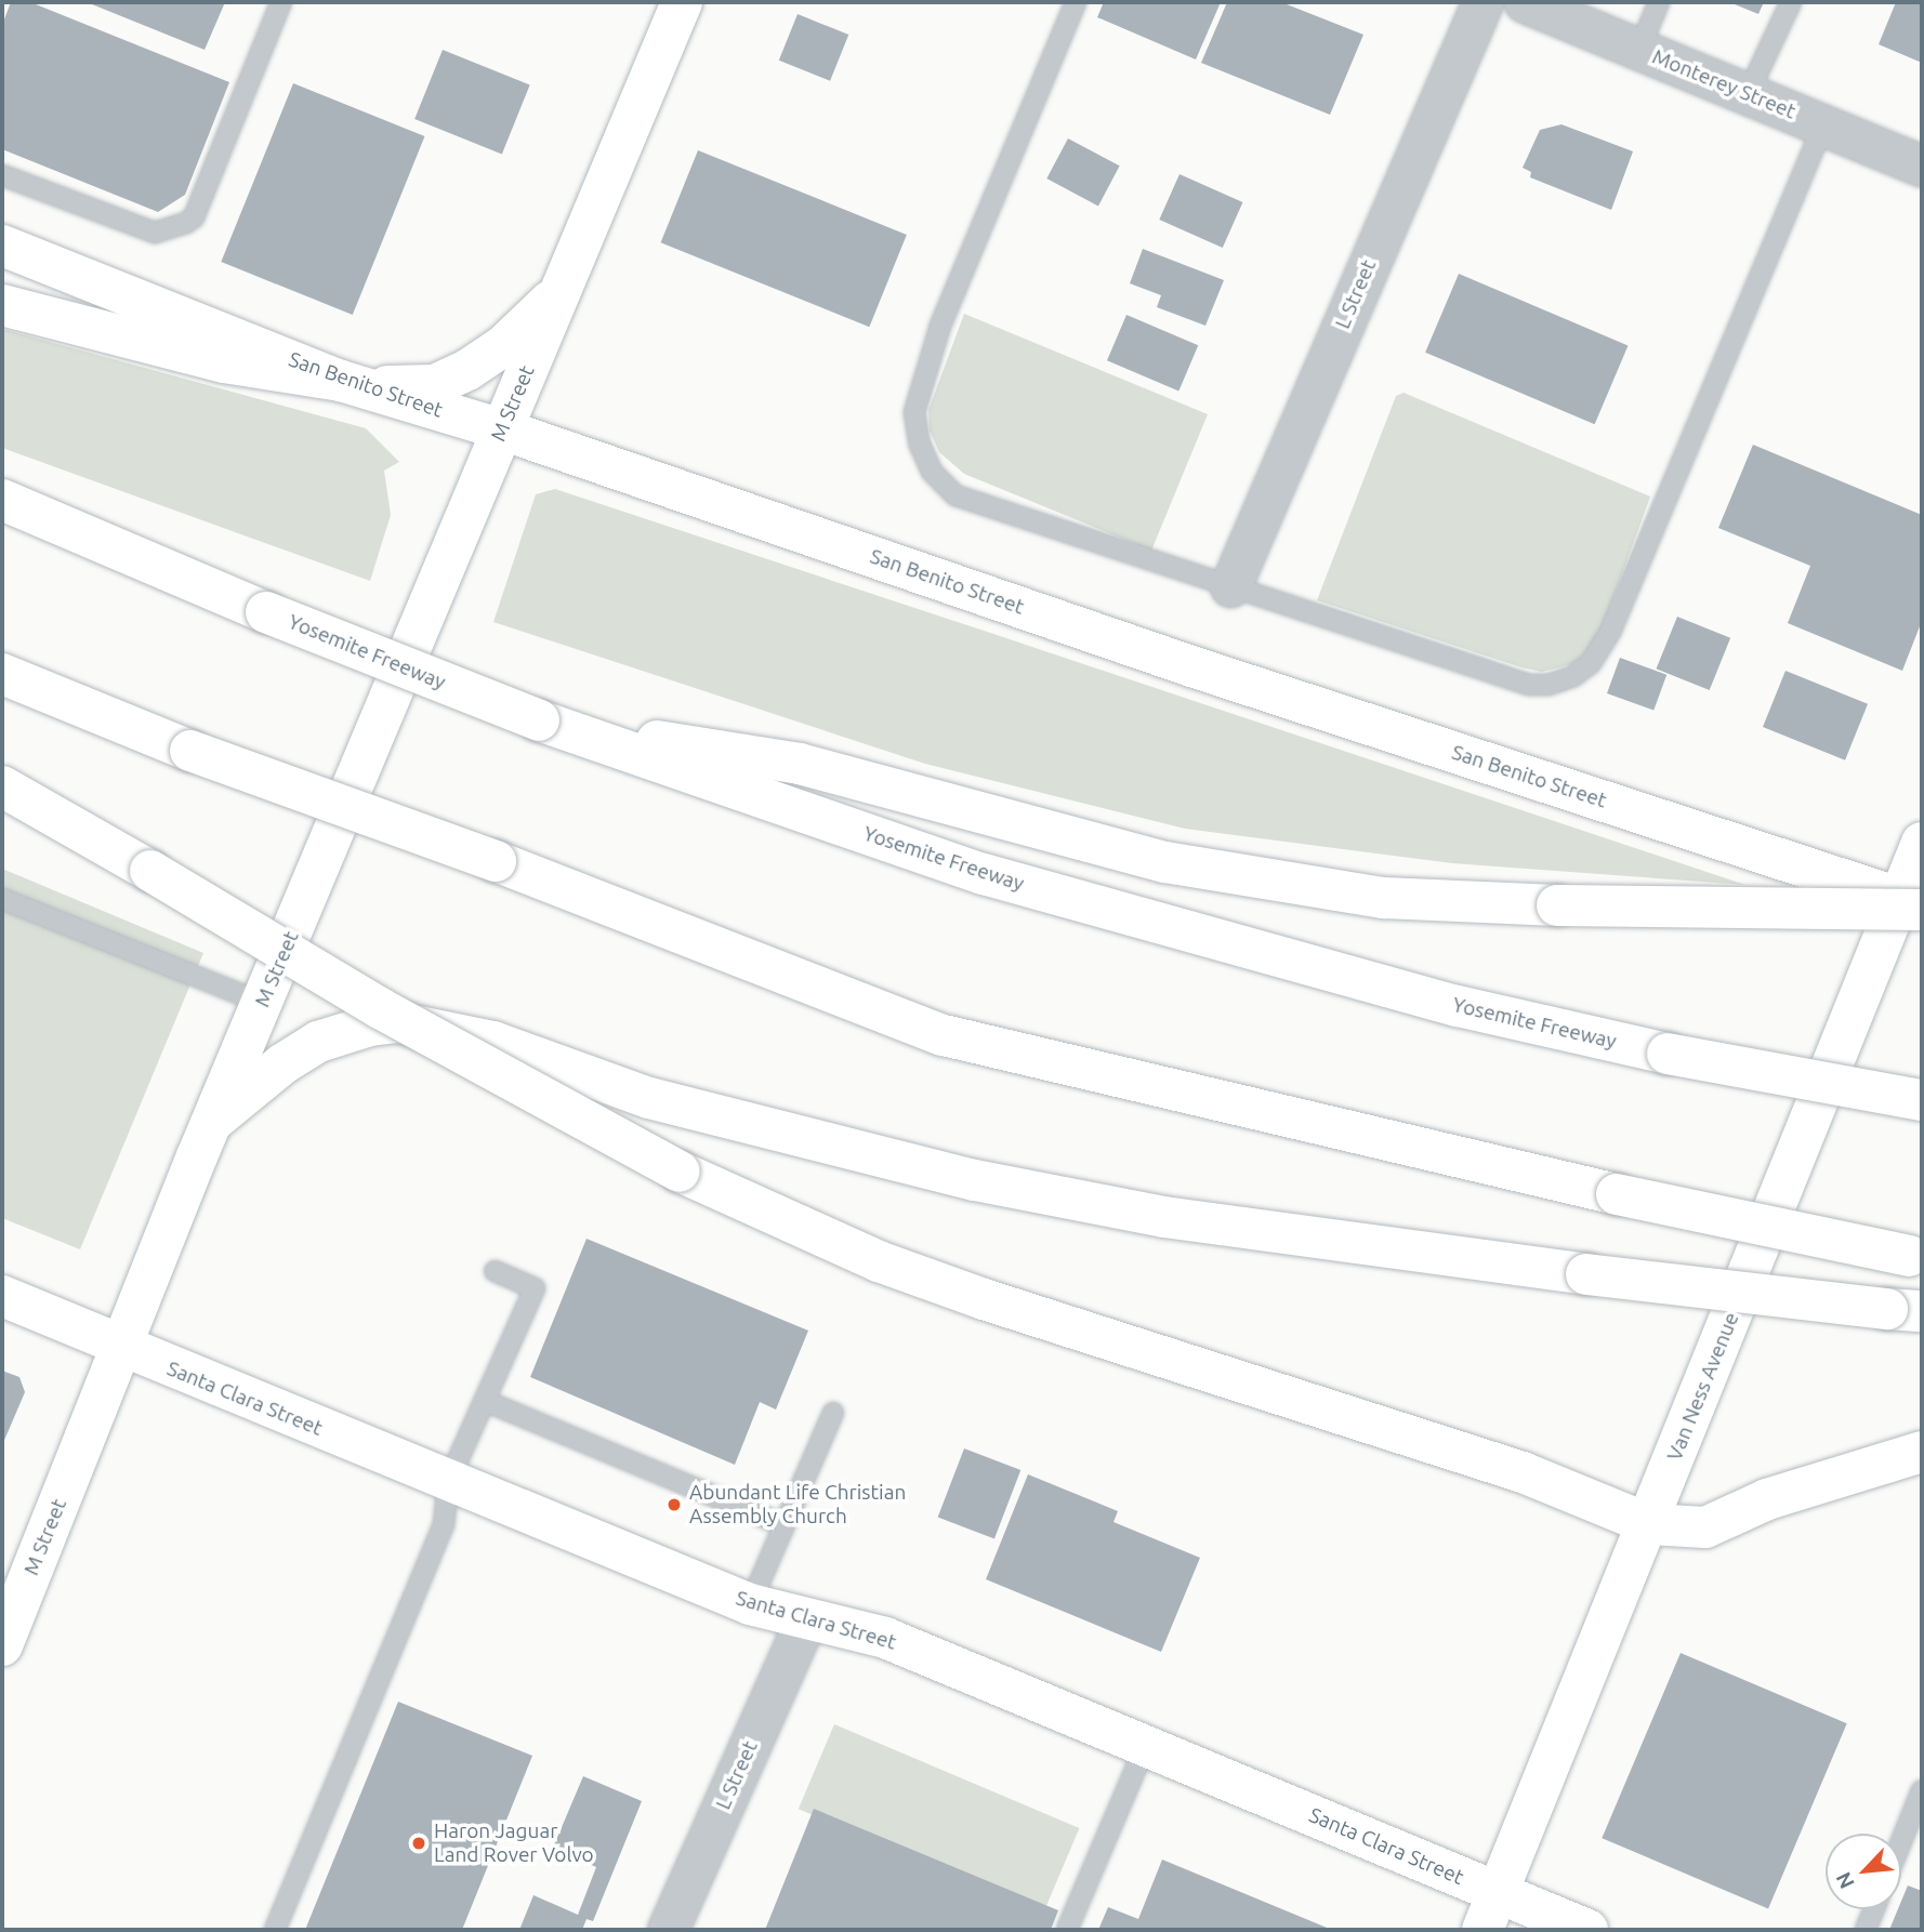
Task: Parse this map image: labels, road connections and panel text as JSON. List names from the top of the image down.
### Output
{
  "streets": {
    "main road": [
      "San Benito Street",
      "M Street",
      "Yosemite Freeway",
      "Van Ness Avenue",
      "Santa Clara Street"
    ],
    "street": ["Monterey Street", "L Street"]
  },
  "crossings": [
    ["L Street", "Santa Clara Street"],
    ["San Benito Street", "M Street"],
    ["San Benito Street", "Van Ness Avenue"],
    ["M Street", "Santa Clara Street"],
    ["Van Ness Avenue", "Santa Clara Street"]
  ],
  "places": ["Abundant Life Christian Assembly Church", "Haron Jaguar Land Rover Volvo"],
  "north": "bottom left"
}
